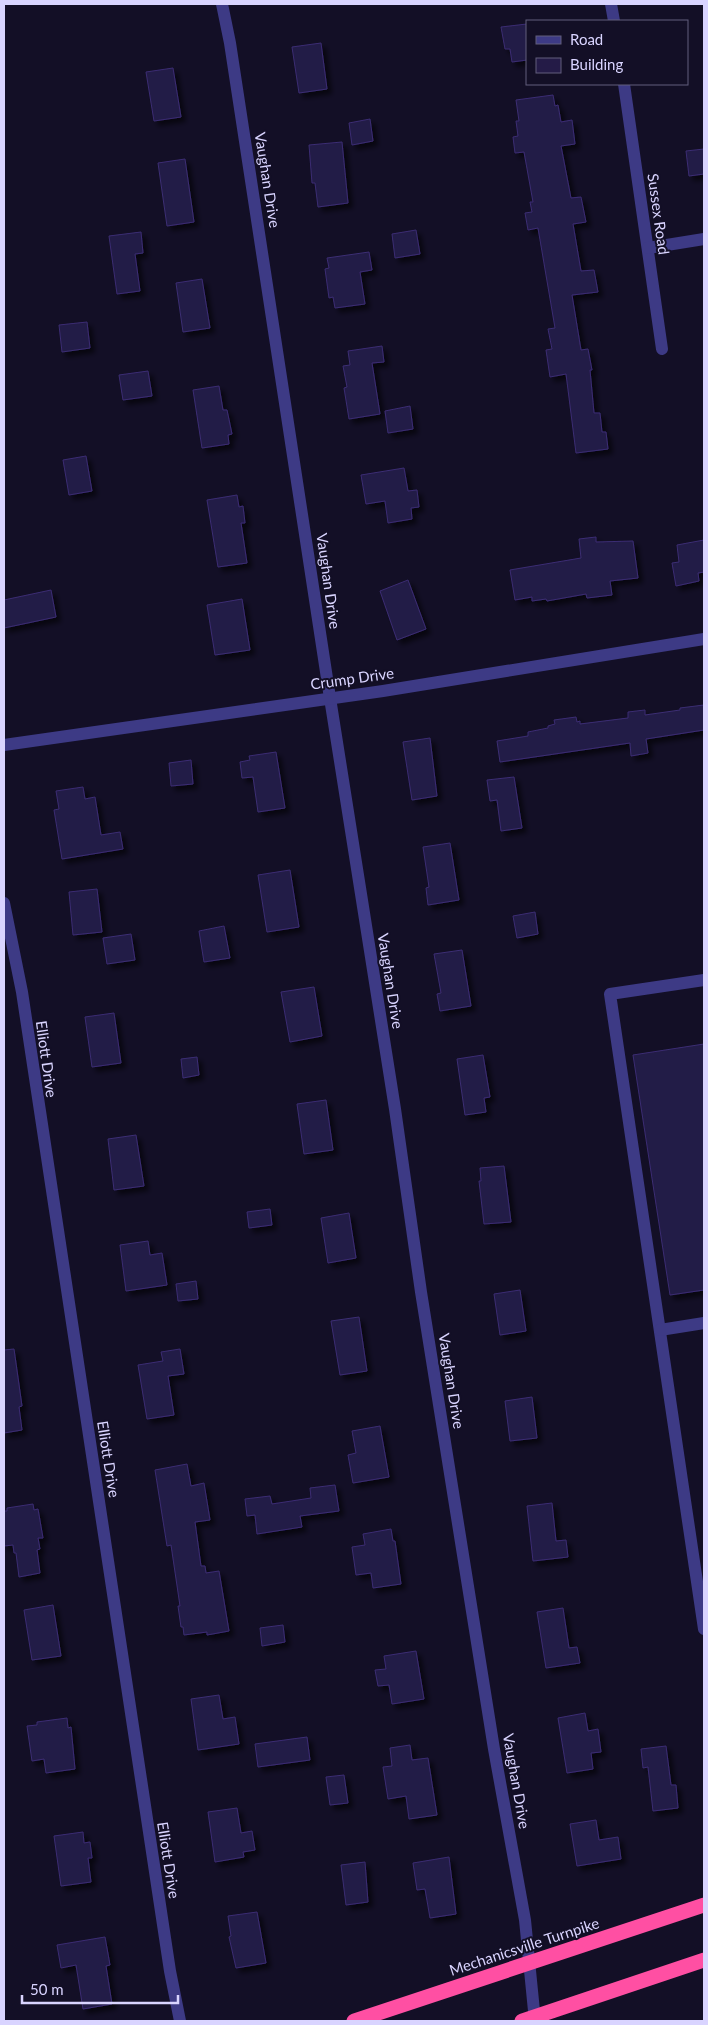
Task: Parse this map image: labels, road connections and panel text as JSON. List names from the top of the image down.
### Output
{
  "streets": {
    "highway": ["Mechanicsville Turnpike"],
    "street": [
      "Vaughan Drive",
      "Sussex Road",
      "Crump Drive",
      "Elliott Drive"
    ]
  },
  "crossings": [
    ["Vaughan Drive", "Crump Drive"],
    ["Vaughan Drive", "Mechanicsville Turnpike"]
  ],
  "legend": ["Road", "Building"],
  "scale_bar": "50 m"
}
